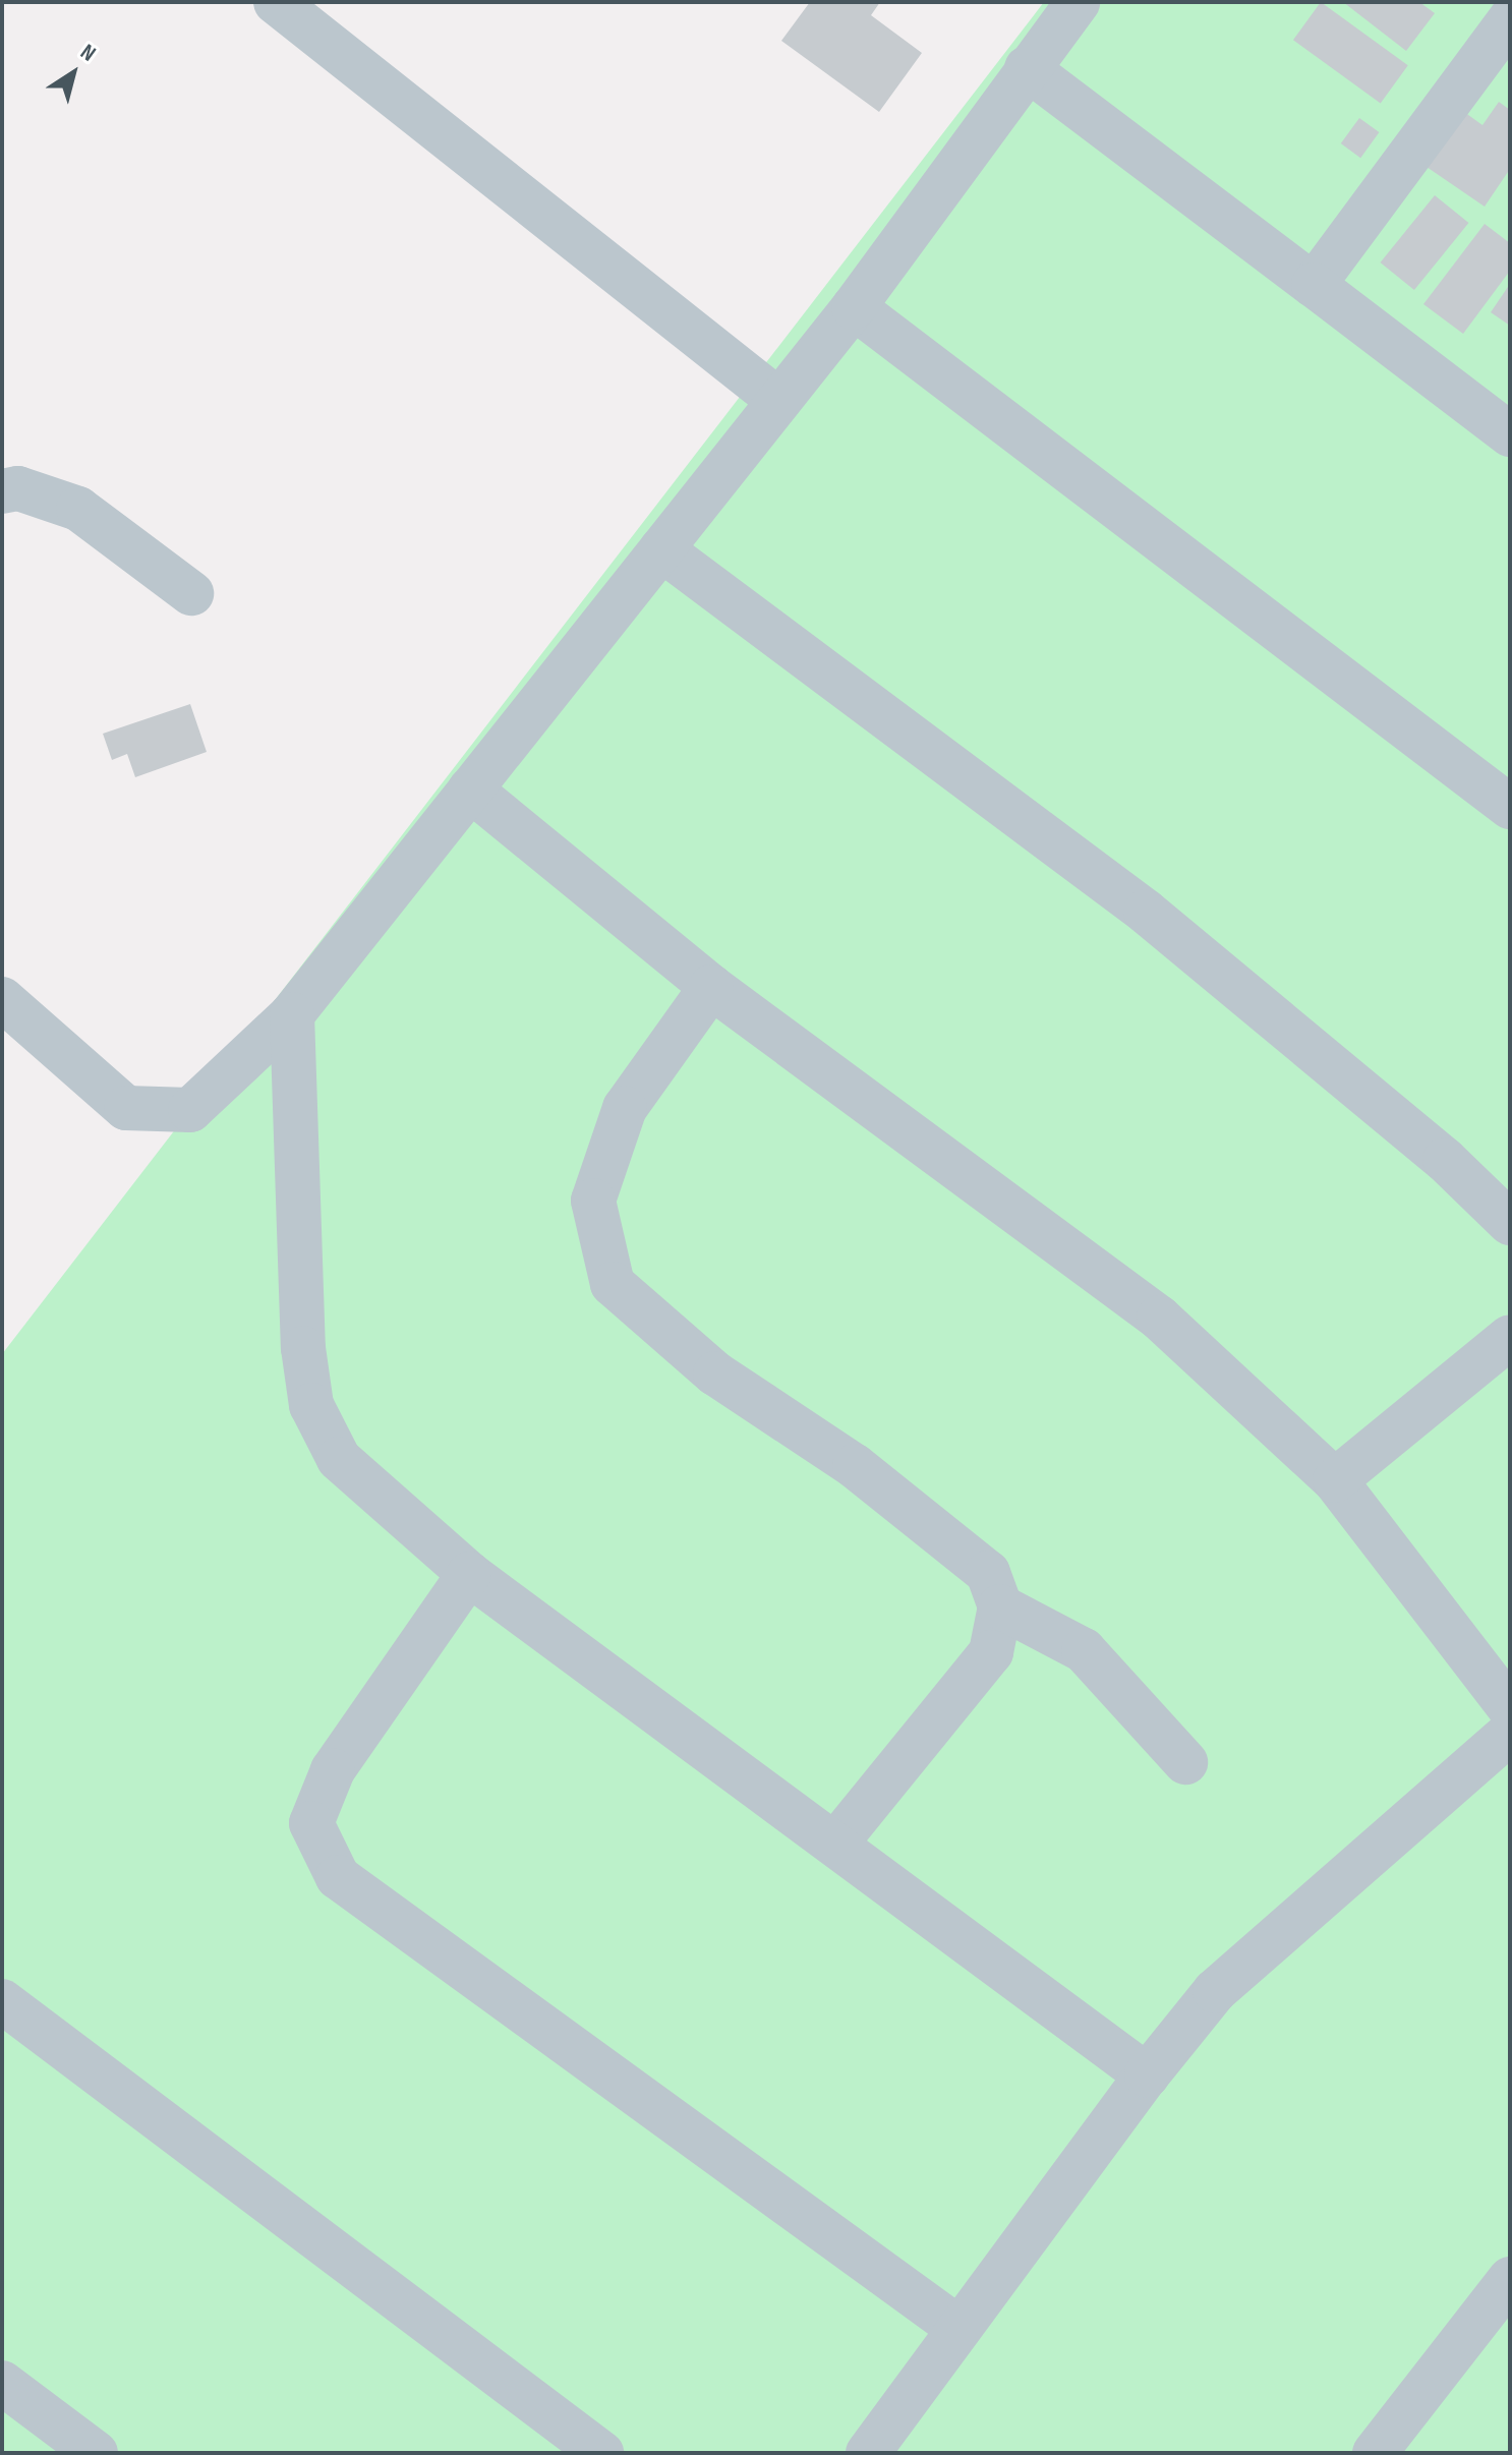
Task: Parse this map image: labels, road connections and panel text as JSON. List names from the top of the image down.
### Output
{
  "north": "top right"
}
